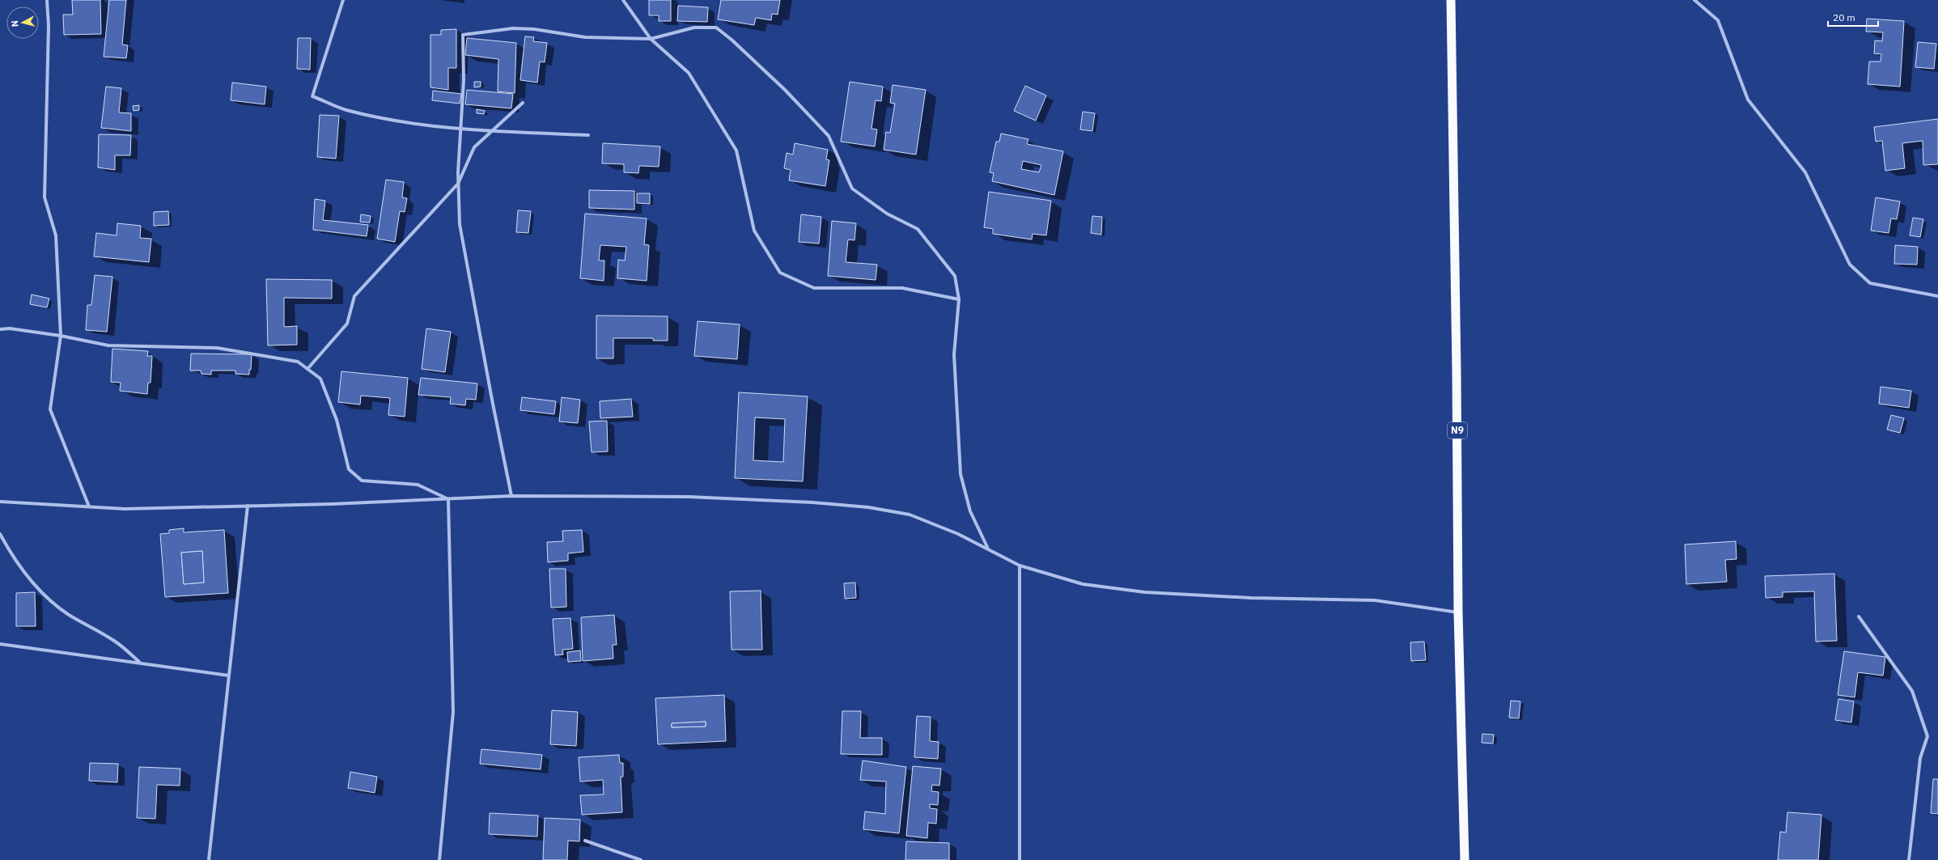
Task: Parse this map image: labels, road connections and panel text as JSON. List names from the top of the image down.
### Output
{
  "streets": {
    "highway": ["N9"]
  },
  "scale_bar": "20 m",
  "north": "left"
}
